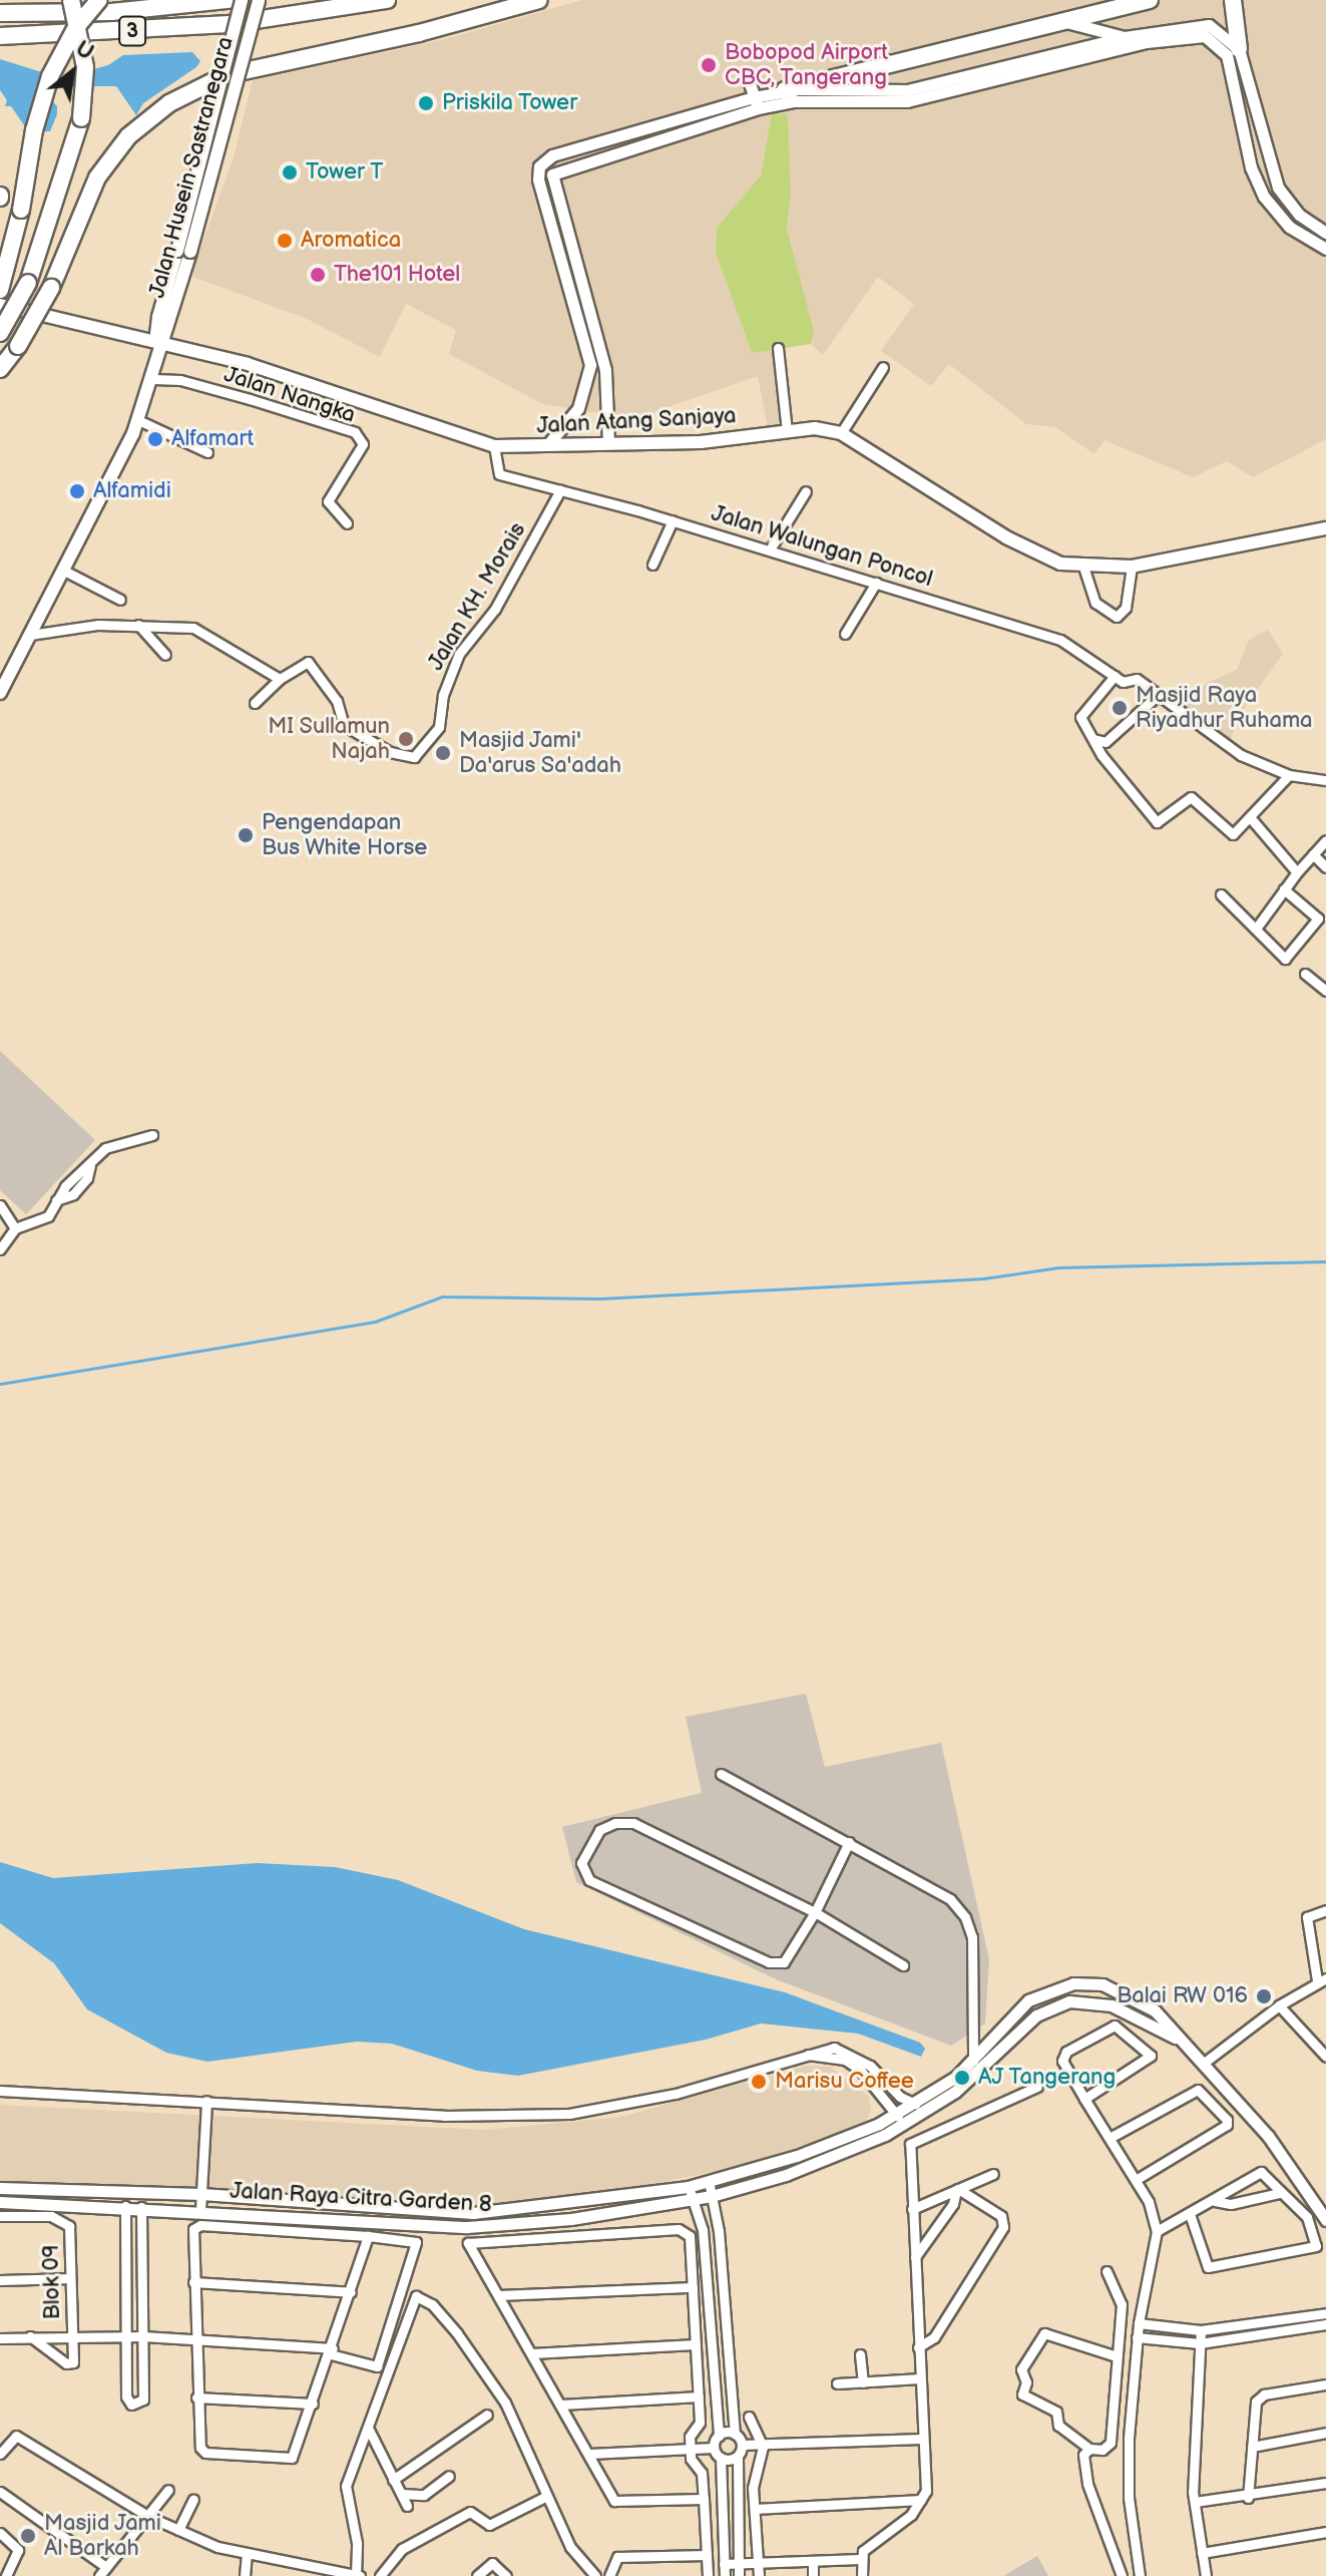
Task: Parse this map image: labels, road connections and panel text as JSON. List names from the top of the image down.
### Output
{
  "streets": {
    "highway": ["3"],
    "main road": ["Jalan Husein Sastranegara", "Jalan Atang Sanjaya"],
    "street": [
      "Jalan Nangka",
      "Jalan Walungan Poncol",
      "Jalan KH. Morais",
      "Jalan Raya Citra Garden 8",
      "Blok 09"
    ]
  },
  "crossings": [
    ["Jalan Husein Sastranegara", "Jalan Nangka"],
    ["Jalan Husein Sastranegara", "Jalan Atang Sanjaya"],
    ["Jalan Atang Sanjaya", "Jalan Walungan Poncol"],
    ["Jalan Walungan Poncol", "Jalan KH. Morais"]
  ],
  "places": [
    "Bobopod Airport CBC, Tangerang",
    "Priskila Tower",
    "Tower T",
    "Aromatica",
    "The101 Hotel",
    "Alfamart",
    "Alfamidi",
    "Masjid Raya Riyadhur Ruhama",
    "MI Sullamun Najah",
    "Masjid Jami' Da'arus Sa'adah",
    "Pengendapan Bus White Horse",
    "Balai RW 016",
    "AJ Tangerang",
    "Marisu Coffee",
    "Masjid Jami Al Barkah"
  ],
  "north": "top right"
}
